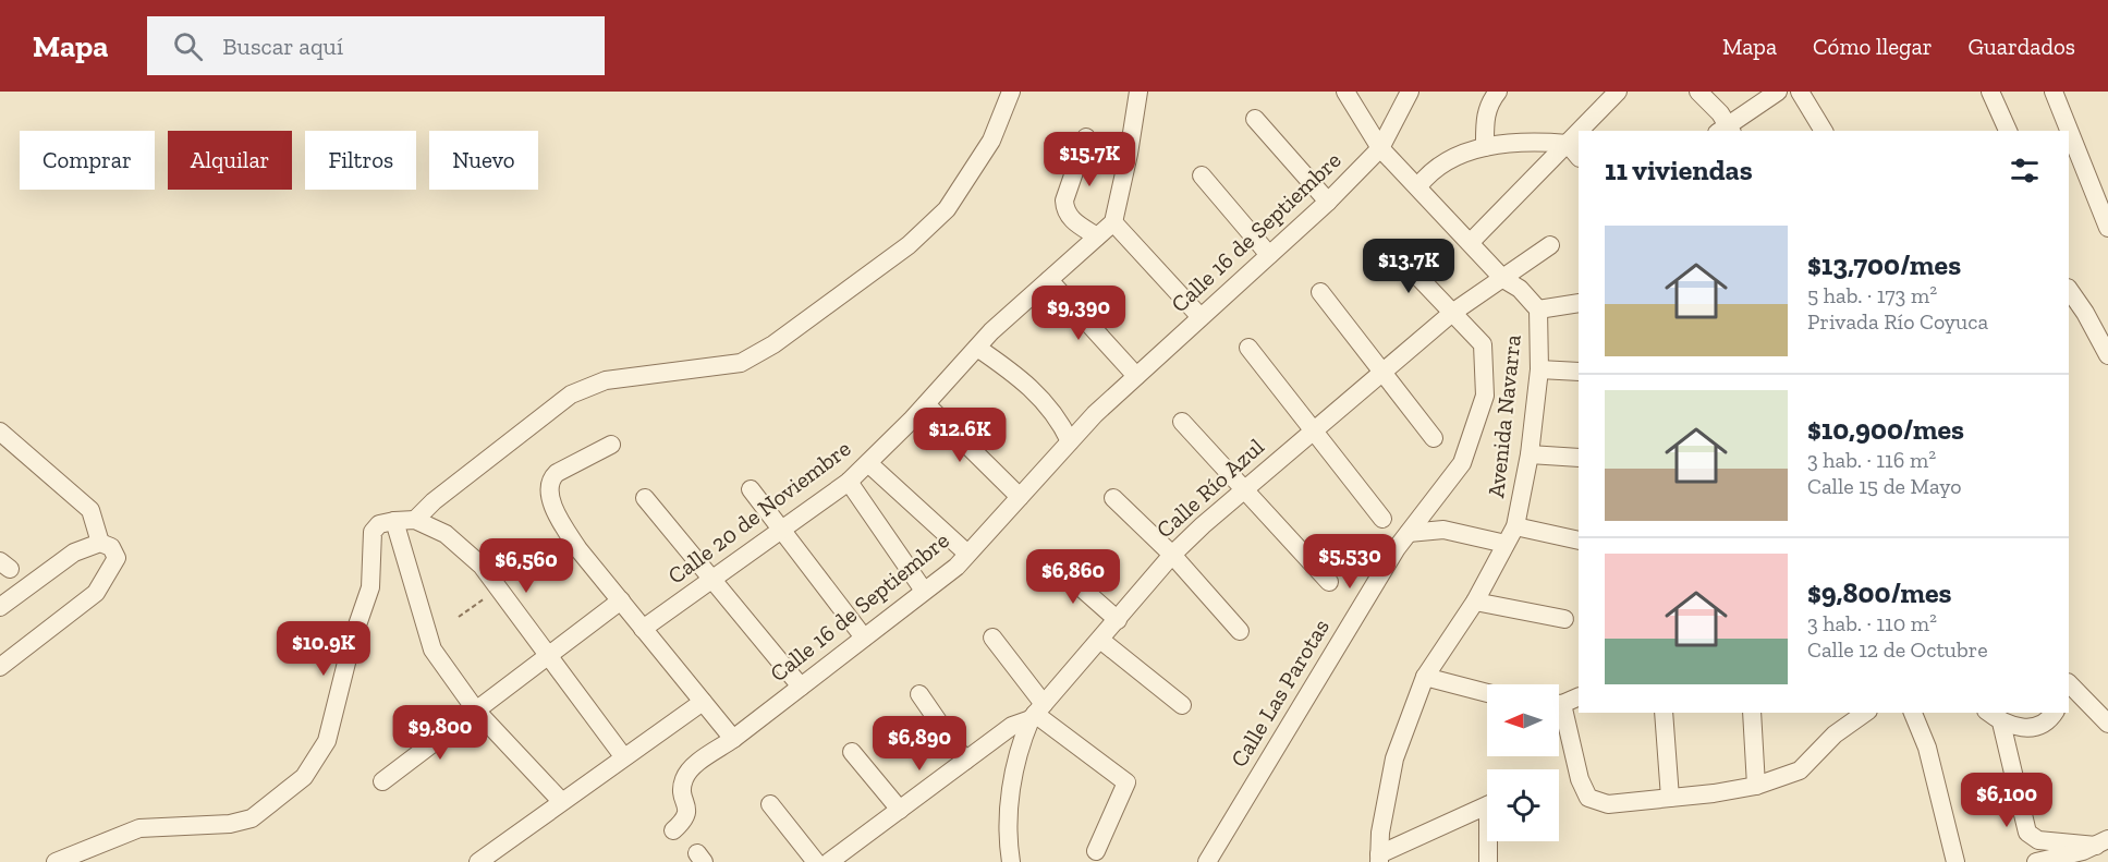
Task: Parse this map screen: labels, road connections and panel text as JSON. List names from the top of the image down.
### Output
{
  "streets": {
    "street": [
      "Calle 16 de Septiembre",
      "Avenida Navarra",
      "Calle Río Azul",
      "Calle 20 de Noviembre",
      "Calle Las Parotas"
    ]
  },
  "crossings": [
    ["Avenida Navarra", "Calle Río Azul"],
    ["Calle Río Azul", "Calle Las Parotas"]
  ],
  "north": "left",
  "page": {
    "header": "Mapa",
    "search": "Buscar aquí",
    "nav": ["Mapa", "Cómo llegar", "Guardados"],
    "chip": [
      "Comprar",
      "Alquilar",
      "Filtros",
      "Nuevo"
    ],
    "heading": "11 viviendas",
    "price": [
      "$15.7K",
      "$13.7K",
      "$9,390",
      "$12.6K",
      "$5,530",
      "$6,560",
      "$6,860",
      "$10.9K",
      "$9,800",
      "$6,890",
      "$6,100"
    ],
    "list": [
      {
        "name": "$13,700/mes",
        "note": "5 hab. · 173 m² · Privada Río Coyuca"
      },
      {
        "name": "$10,900/mes",
        "note": "3 hab. · 116 m² · Calle 15 de Mayo"
      },
      {
        "name": "$9,800/mes",
        "note": "3 hab. · 110 m² · Calle 12 de Octubre"
      }
    ]
  }
}
